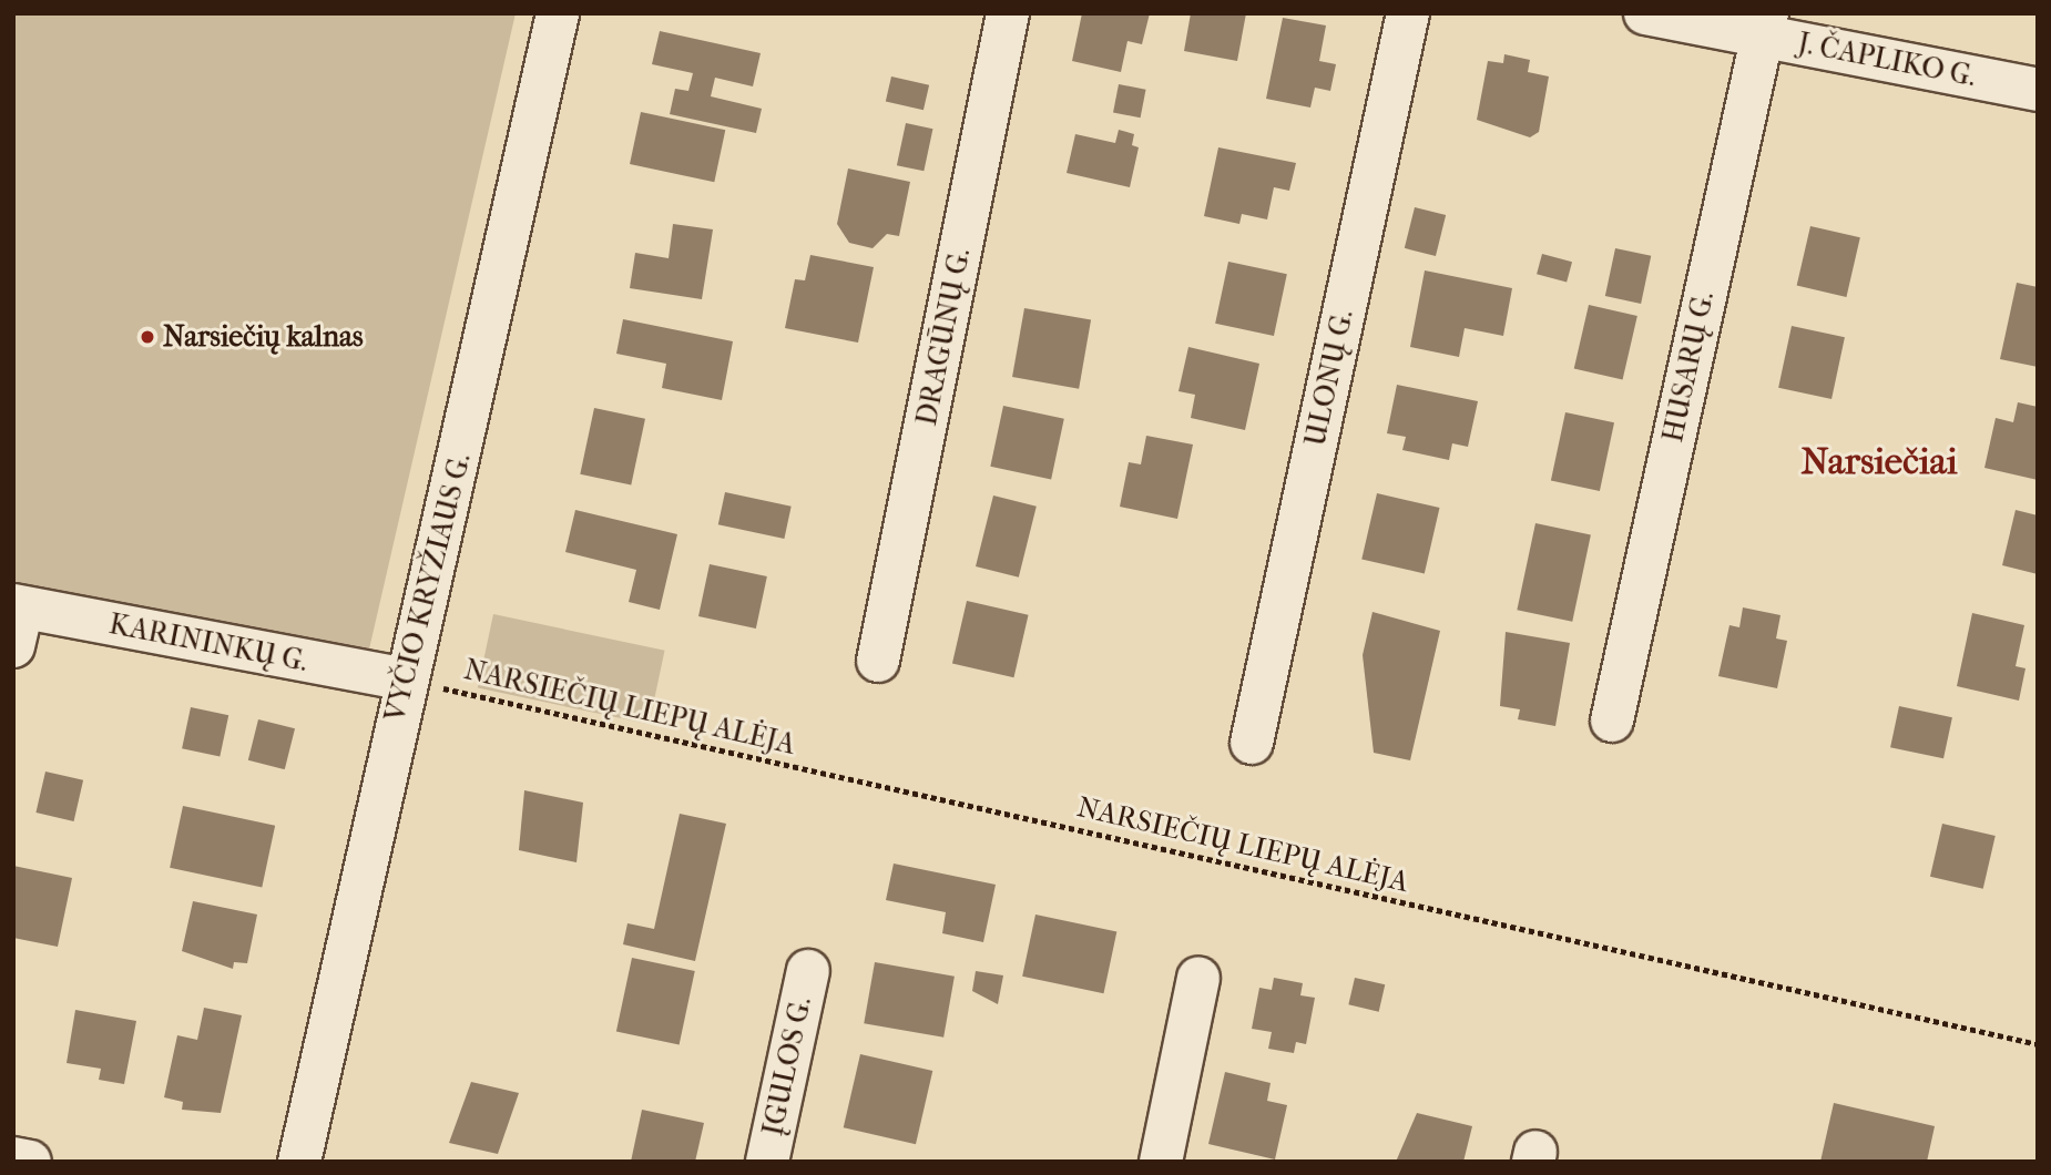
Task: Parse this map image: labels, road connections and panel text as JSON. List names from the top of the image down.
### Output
{
  "streets": {
    "street": [
      "J. ČAPLIKO G.",
      "DRAGŪNŲ G.",
      "HUSARŲ G.",
      "ULONŲ G.",
      "VYČIO KRYŽIAUS G.",
      "KARININKŲ G.",
      "ĮGULOS G."
    ],
    "path": ["NARSIEČIŲ LIEPŲ ALĖJA"]
  },
  "crossings": [
    ["J. ČAPLIKO G.", "HUSARŲ G."],
    ["VYČIO KRYŽIAUS G.", "KARININKŲ G."],
    ["VYČIO KRYŽIAUS G.", "NARSIEČIŲ LIEPŲ ALĖJA"],
    ["KARININKŲ G.", "NARSIEČIŲ LIEPŲ ALĖJA"]
  ],
  "districts": ["Narsiečiai"],
  "places": ["Narsiečių kalnas"]
}
